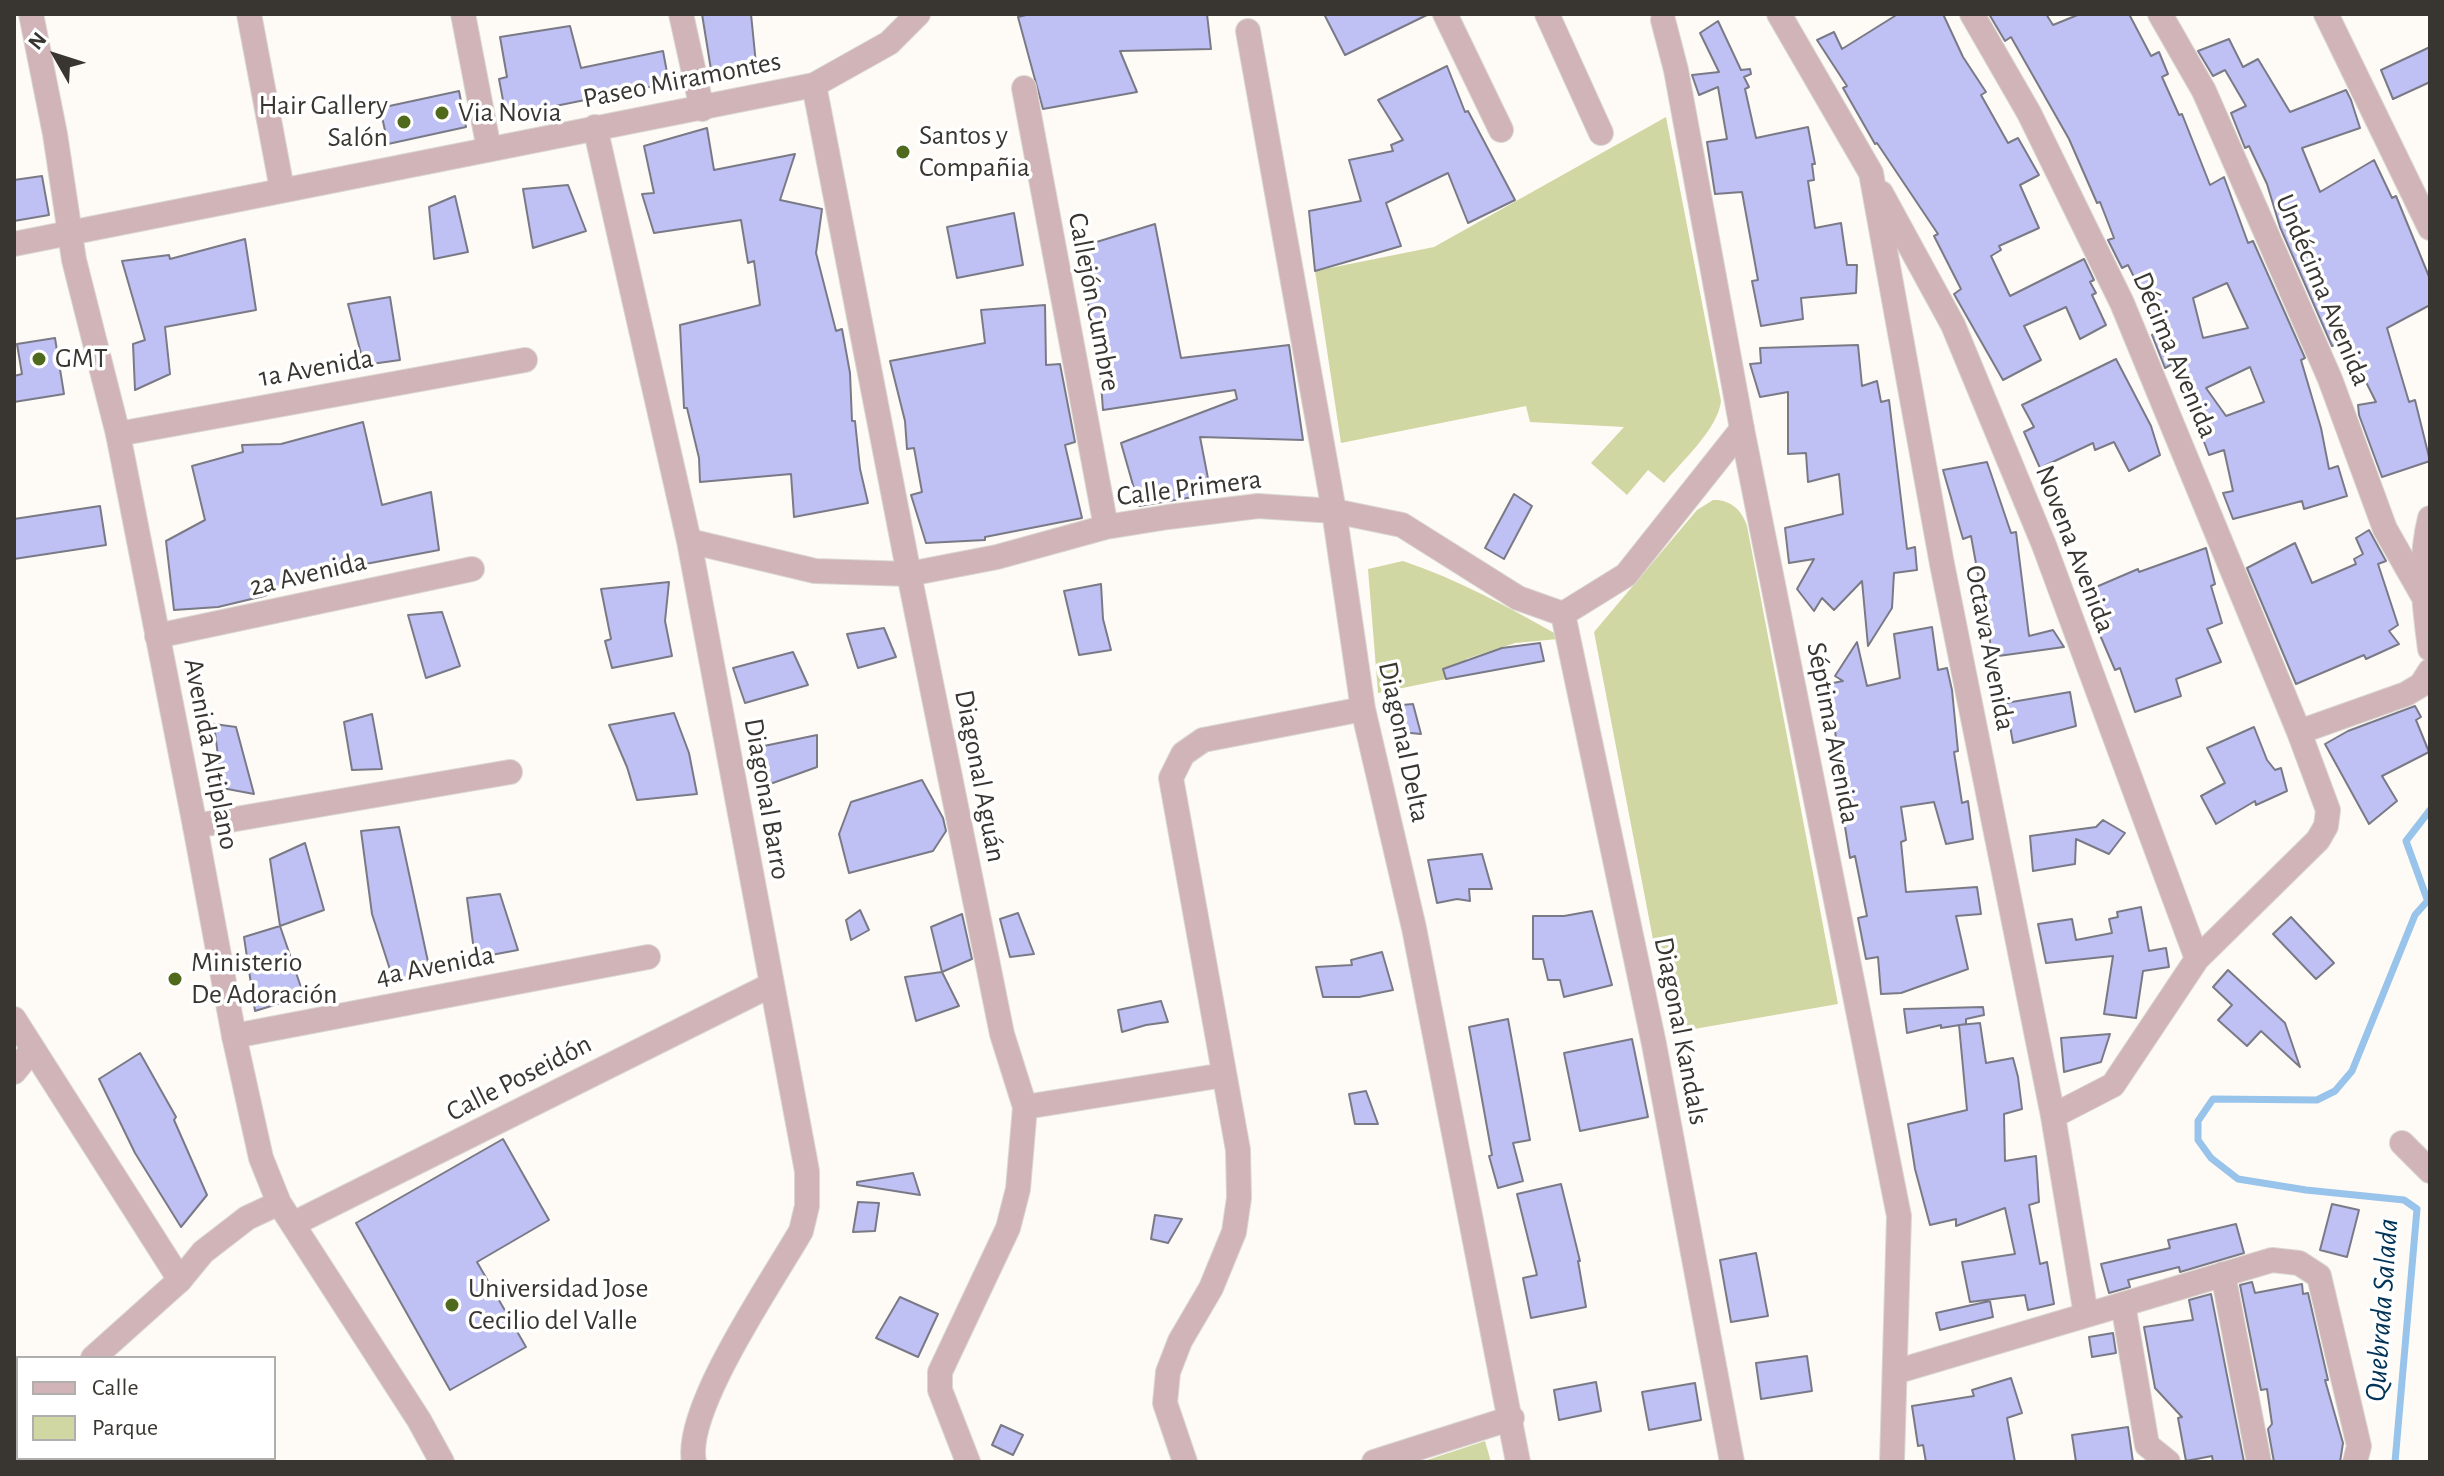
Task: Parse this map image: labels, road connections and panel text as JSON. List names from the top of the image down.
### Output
{
  "streets": {
    "street": [
      "Paseo Miramontes",
      "Undécima Avenida",
      "Callejón Cumbre",
      "Décima Avenida",
      "1a Avenida",
      "Calle Primera",
      "Novena Avenida",
      "2a Avenida",
      "Octava Avenida",
      "Séptima Avenida",
      "Diagonal Delta",
      "Avenida Altiplano",
      "Diagonal Aguán",
      "Diagonal Barro",
      "4a Avenida",
      "Diagonal Kandals",
      "Calle Poseidón"
    ]
  },
  "crossings": [
    ["Paseo Miramontes", "Avenida Altiplano"],
    ["Paseo Miramontes", "Diagonal Aguán"],
    ["Paseo Miramontes", "Diagonal Barro"],
    ["Callejón Cumbre", "Calle Primera"],
    ["Décima Avenida", "Novena Avenida"],
    ["Décima Avenida", "Octava Avenida"],
    ["1a Avenida", "Avenida Altiplano"],
    ["Calle Primera", "Diagonal Delta"],
    ["Calle Primera", "Diagonal Aguán"],
    ["Calle Primera", "Diagonal Barro"],
    ["Calle Primera", "Diagonal Kandals"],
    ["Novena Avenida", "Octava Avenida"],
    ["2a Avenida", "Avenida Altiplano"],
    ["Avenida Altiplano", "4a Avenida"],
    ["Avenida Altiplano", "Calle Poseidón"],
    ["Diagonal Barro", "Calle Poseidón"]
  ],
  "water": ["Quebrada Salada"],
  "places": [
    "Via Novia",
    "Hair Gallery Salón",
    "Santos y Compañia",
    "GMT",
    "Ministerio De Adoración",
    "Universidad Jose Cecilio del Valle"
  ],
  "legend": ["Calle", "Parque"],
  "north": "top left"
}
